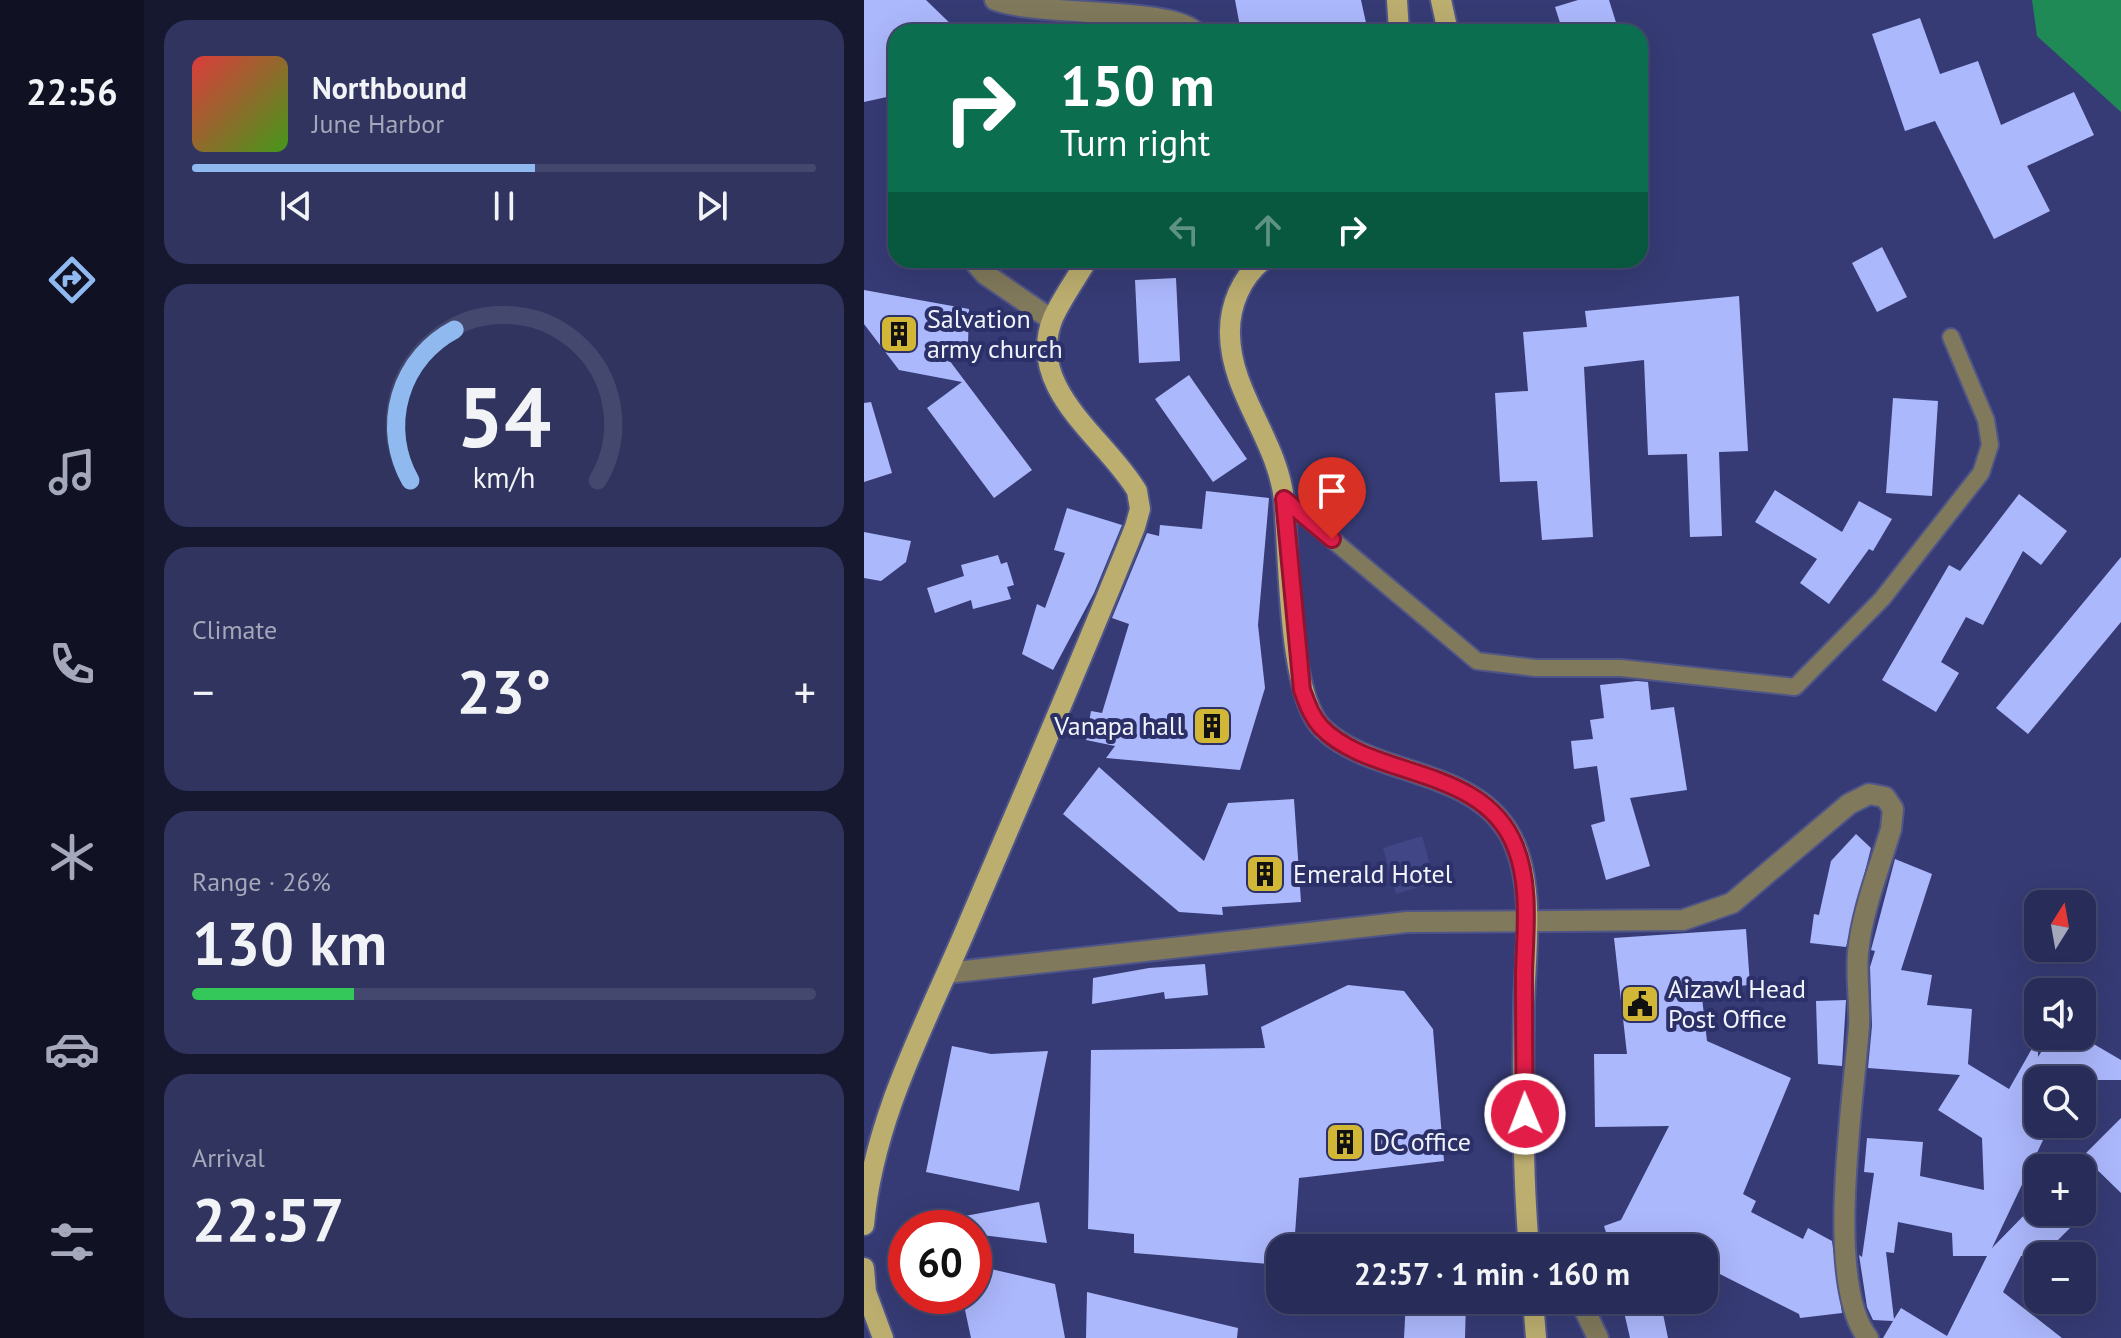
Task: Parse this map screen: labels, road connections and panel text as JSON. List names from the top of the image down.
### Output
{
  "places": {
    "building": [
      "Salvation army church",
      "Vanapa hall",
      "Emerald Hotel",
      "DC office"
    ],
    "public building": ["Aizawl Head Post Office"]
  },
  "north": "top",
  "page": {
    "tabs": "22:56",
    "turn": ["150 m", "Turn right"],
    "song": ["Northbound", "June Harbor"],
    "tile": [
      "Climate",
      ["Range · 26%", "130 km"],
      ["Arrival", "22:57"]
    ],
    "heat": ["−", "23°", "+"],
    "map_buttons": ["+", "−"],
    "limit": "60",
    "trip": "22:57 · 1 min · 160 m",
    "gauge": ["54", "km/h"]
  }
}
